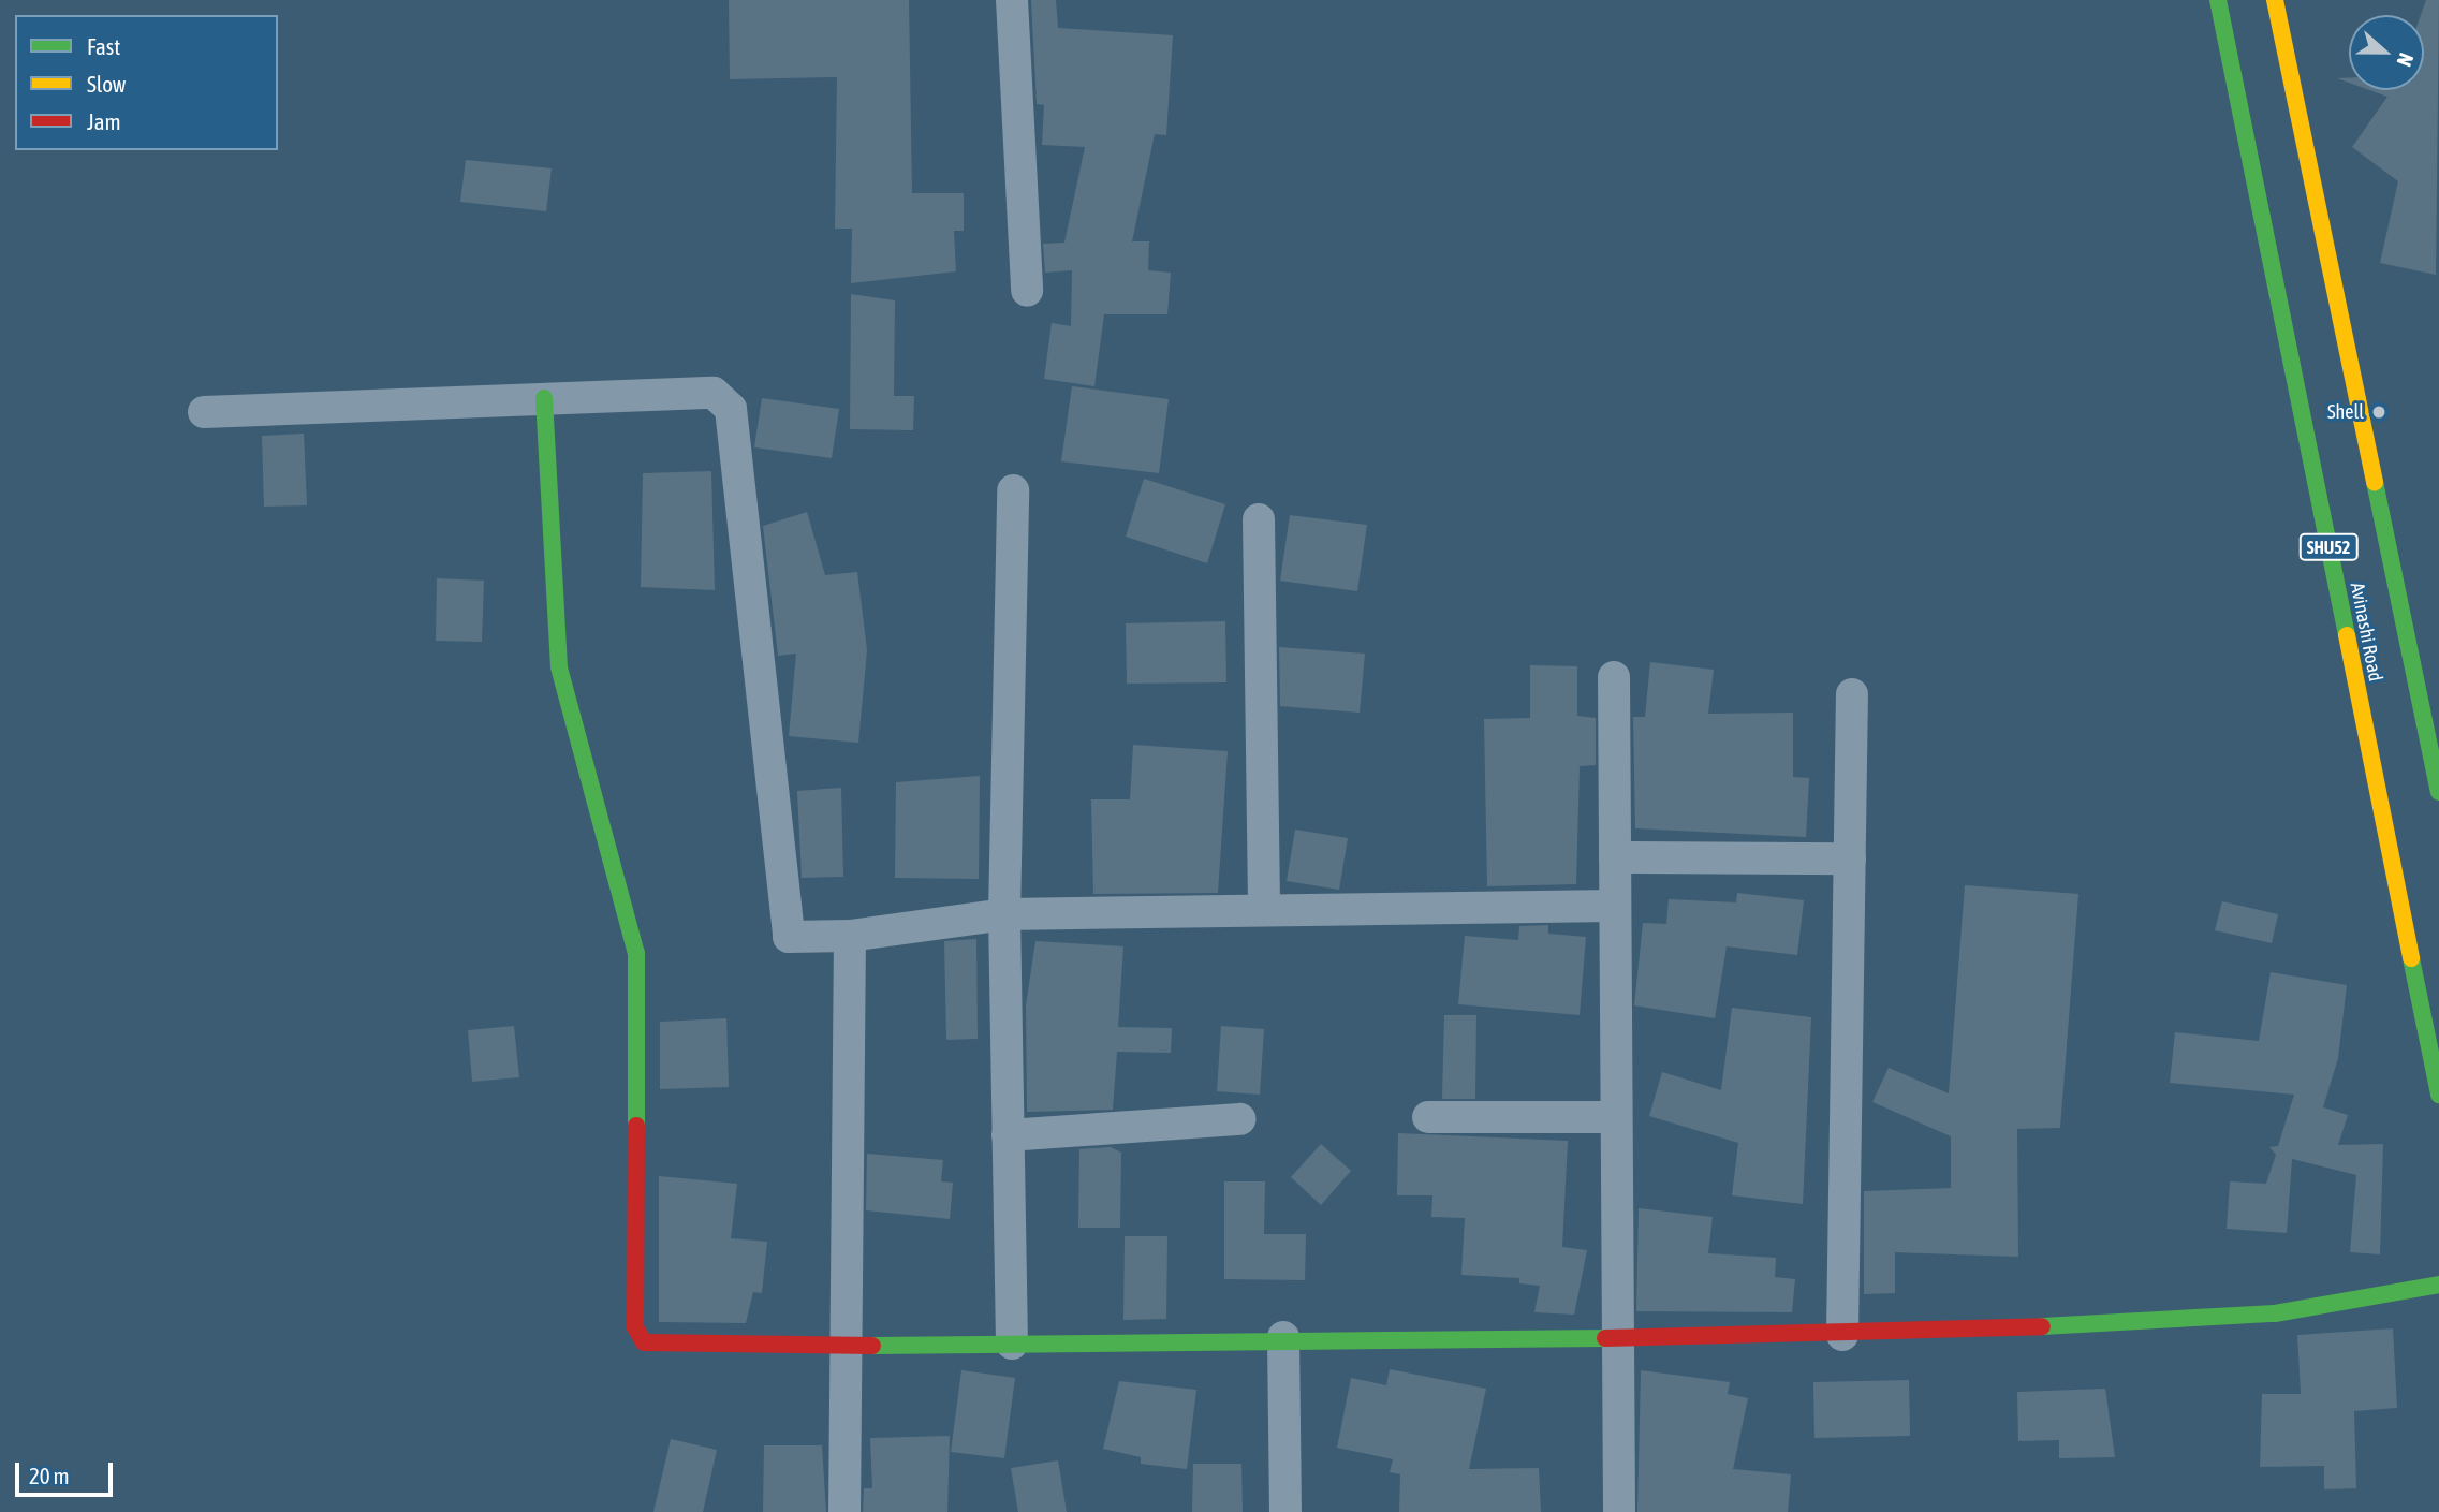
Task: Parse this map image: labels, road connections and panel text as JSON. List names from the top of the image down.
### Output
{
  "streets": {
    "street": ["SHU52", "Avinashi Road"]
  },
  "places": ["Shell"],
  "legend": ["Fast", "Slow", "Jam"],
  "scale_bar": "20 m",
  "north": "right"
}
